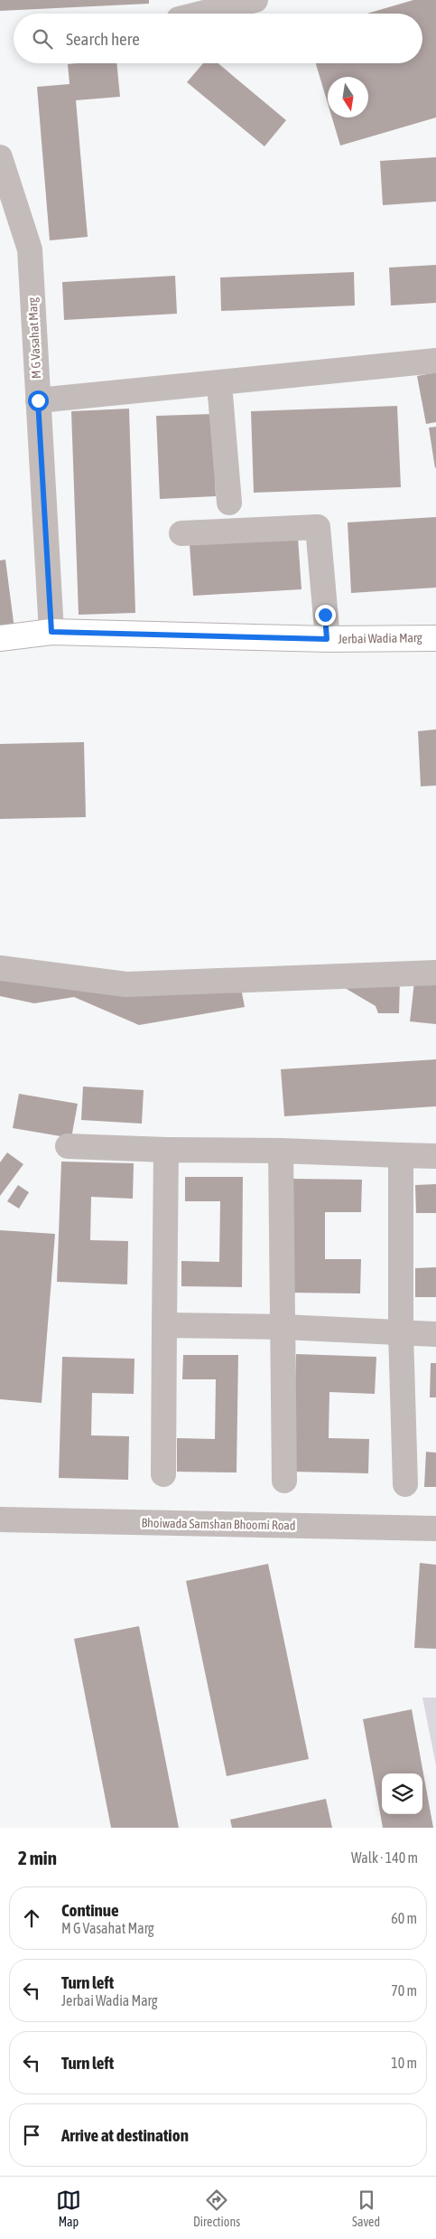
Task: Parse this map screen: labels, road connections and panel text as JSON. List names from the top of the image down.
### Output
{
  "streets": {
    "main road": ["Jerbai Wadia Marg"],
    "street": ["M G Vasahat Marg", "Bhoiwada Samshan Bhoomi Road"]
  },
  "crossings": [
    ["M G Vasahat Marg", "Jerbai Wadia Marg"]
  ],
  "north": "bottom",
  "page": {
    "search": "Search here",
    "heading": ["2 min", "Walk · 140 m"],
    "list": [
      ["Continue", "M G Vasahat Marg", "60 m"],
      ["Turn left", "Jerbai Wadia Marg", "70 m"],
      ["Turn left", "10 m"],
      "Arrive at destination"
    ],
    "nav": ["Map", "Directions", "Saved"]
  }
}
